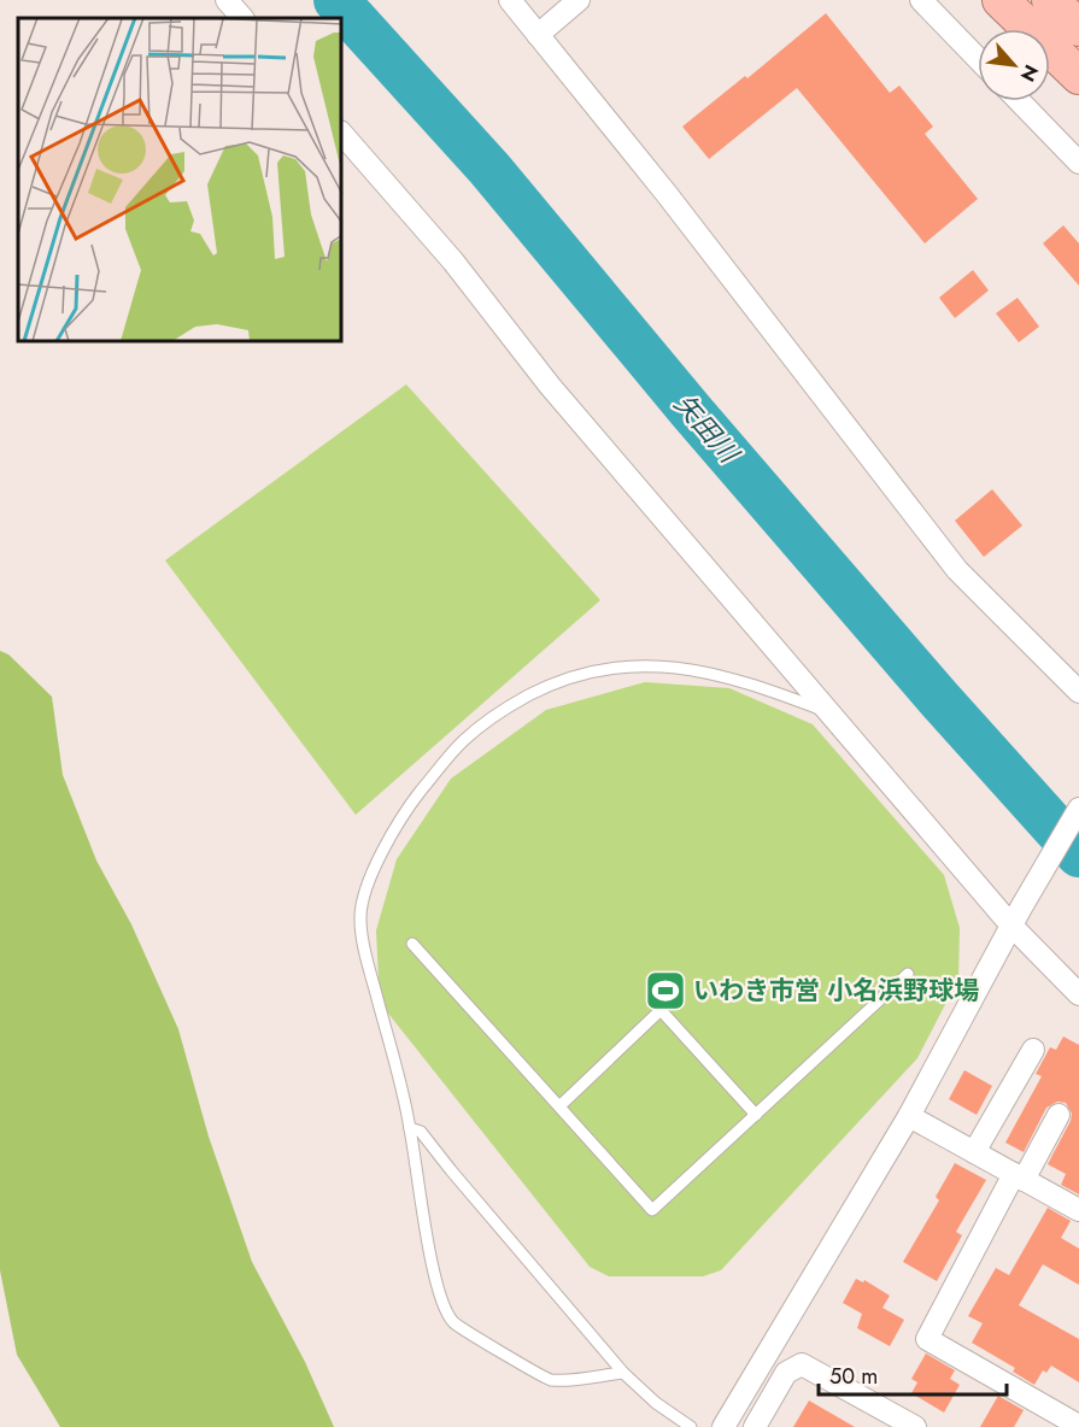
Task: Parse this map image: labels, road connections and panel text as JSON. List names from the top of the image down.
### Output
{
  "water": ["矢田川"],
  "places": {
    "sports": ["いわき市営 小名浜野球場"]
  },
  "scale_bar": "50 m",
  "north": "bottom right"
}
